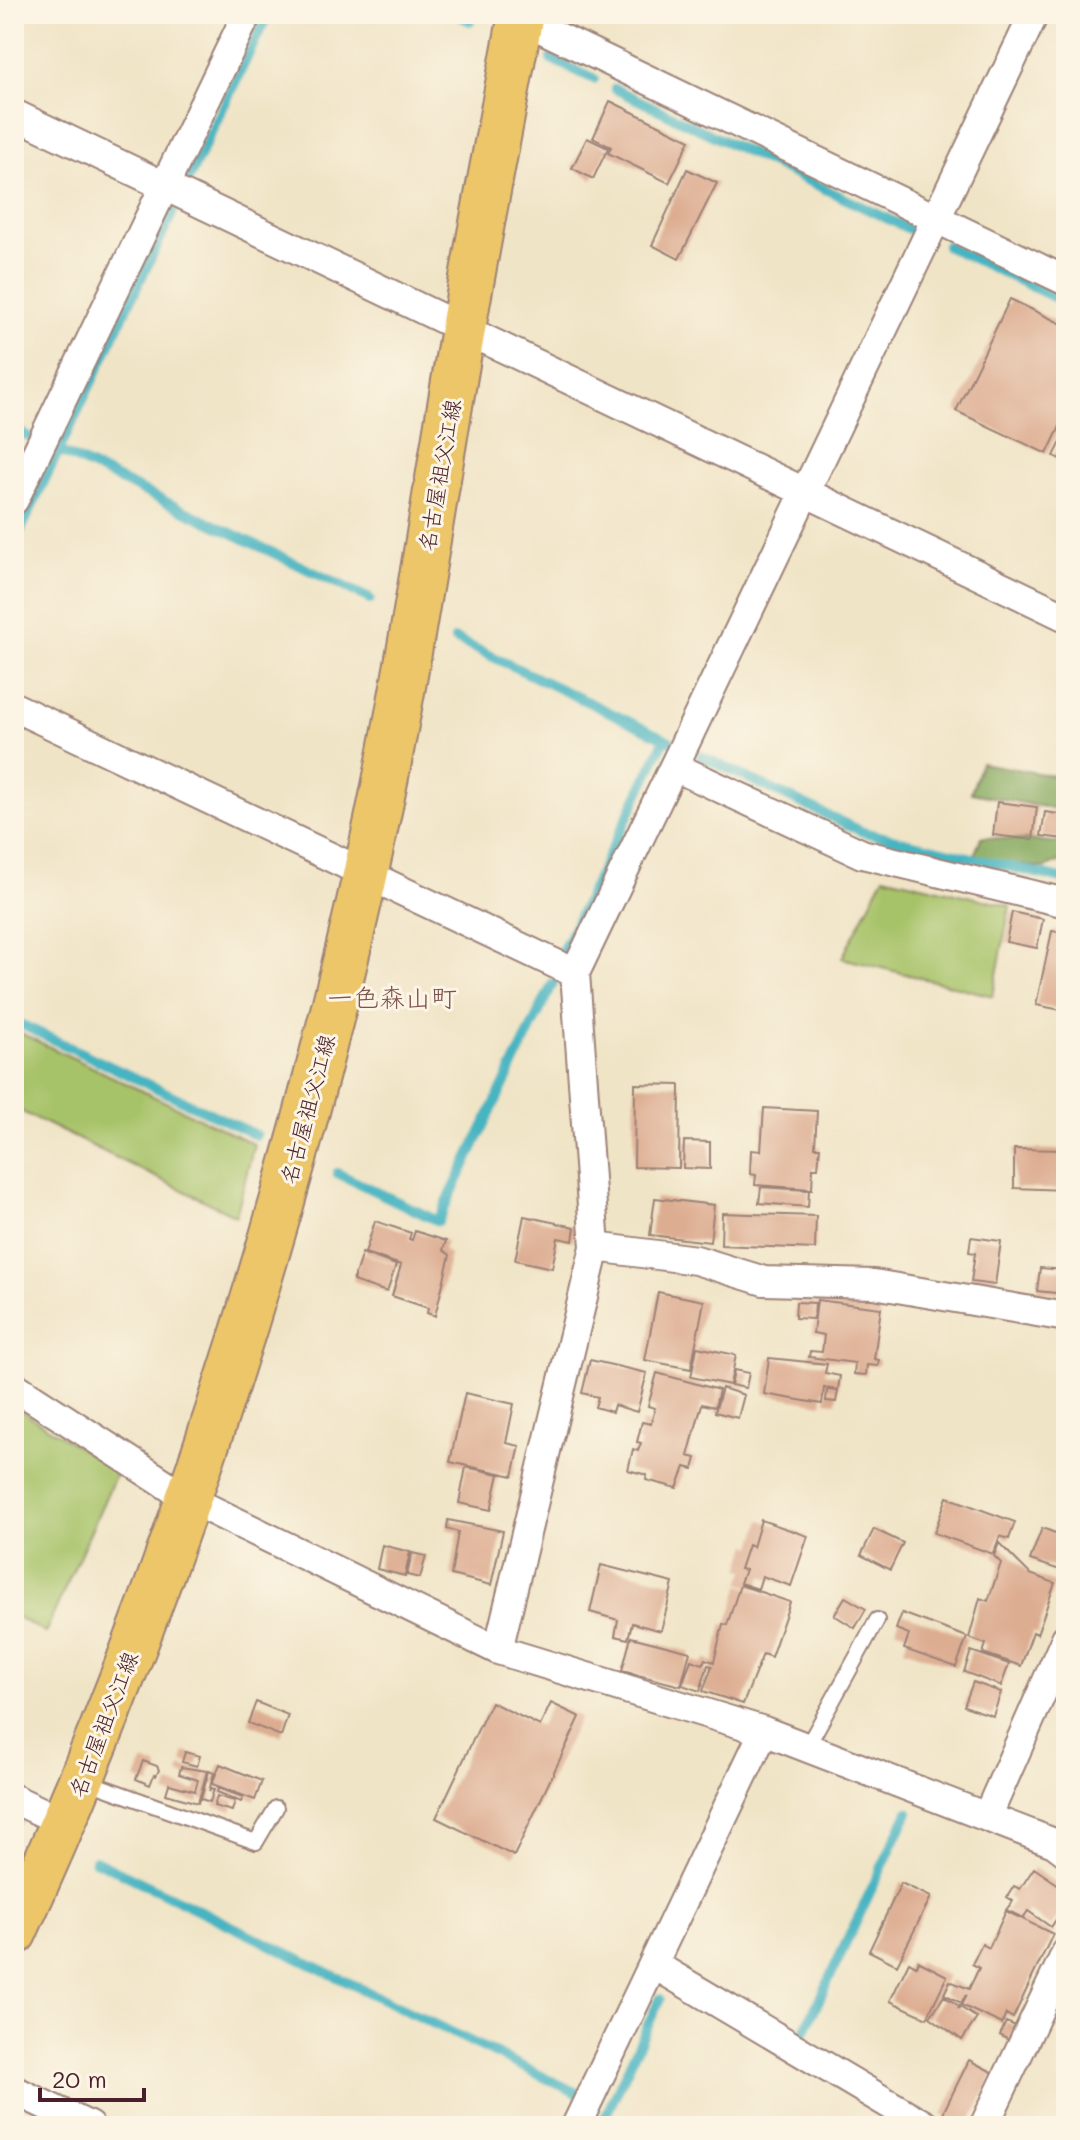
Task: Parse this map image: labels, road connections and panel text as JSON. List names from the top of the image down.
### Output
{
  "streets": {
    "main road": ["名古屋祖父江線"]
  },
  "districts": ["一色森山町"],
  "scale_bar": "20 m"
}
